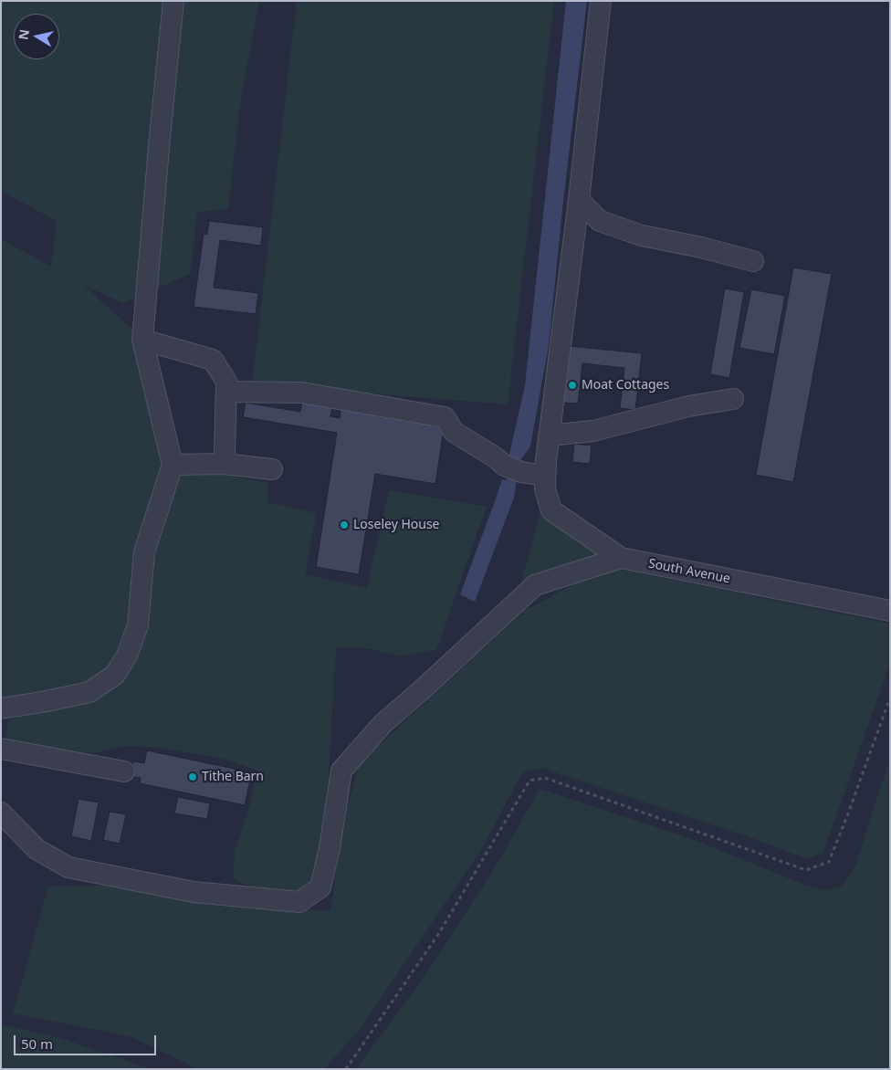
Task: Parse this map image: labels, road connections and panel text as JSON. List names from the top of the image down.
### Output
{
  "streets": {
    "lane": ["South Avenue"]
  },
  "places": ["Moat Cottages", "Loseley House", "Tithe Barn"],
  "scale_bar": "50 m",
  "north": "left"
}
